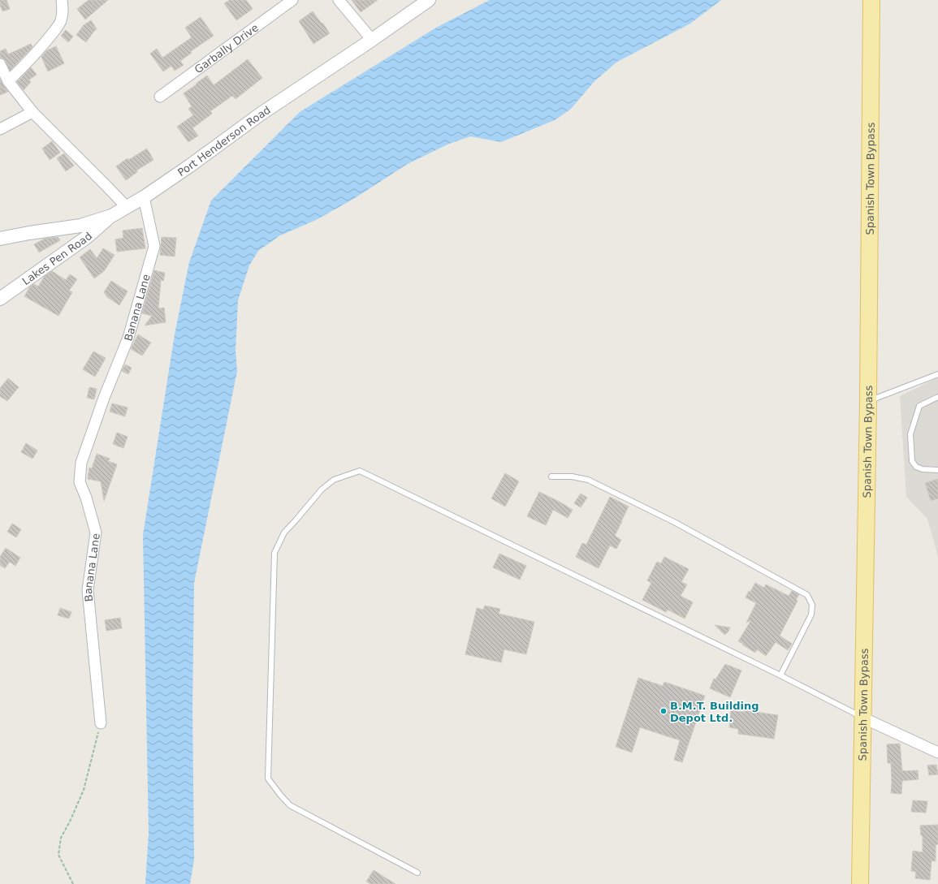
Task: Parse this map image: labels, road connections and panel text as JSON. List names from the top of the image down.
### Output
{
  "streets": {
    "main road": ["Spanish Town Bypass"],
    "street": [
      "Garbally Drive",
      "Port Henderson Road",
      "Lakes Pen Road",
      "Banana Lane"
    ]
  },
  "crossings": [
    ["Port Henderson Road", "Lakes Pen Road"],
    ["Port Henderson Road", "Banana Lane"]
  ],
  "places": ["B.M.T. Building Depot Ltd."]
}
